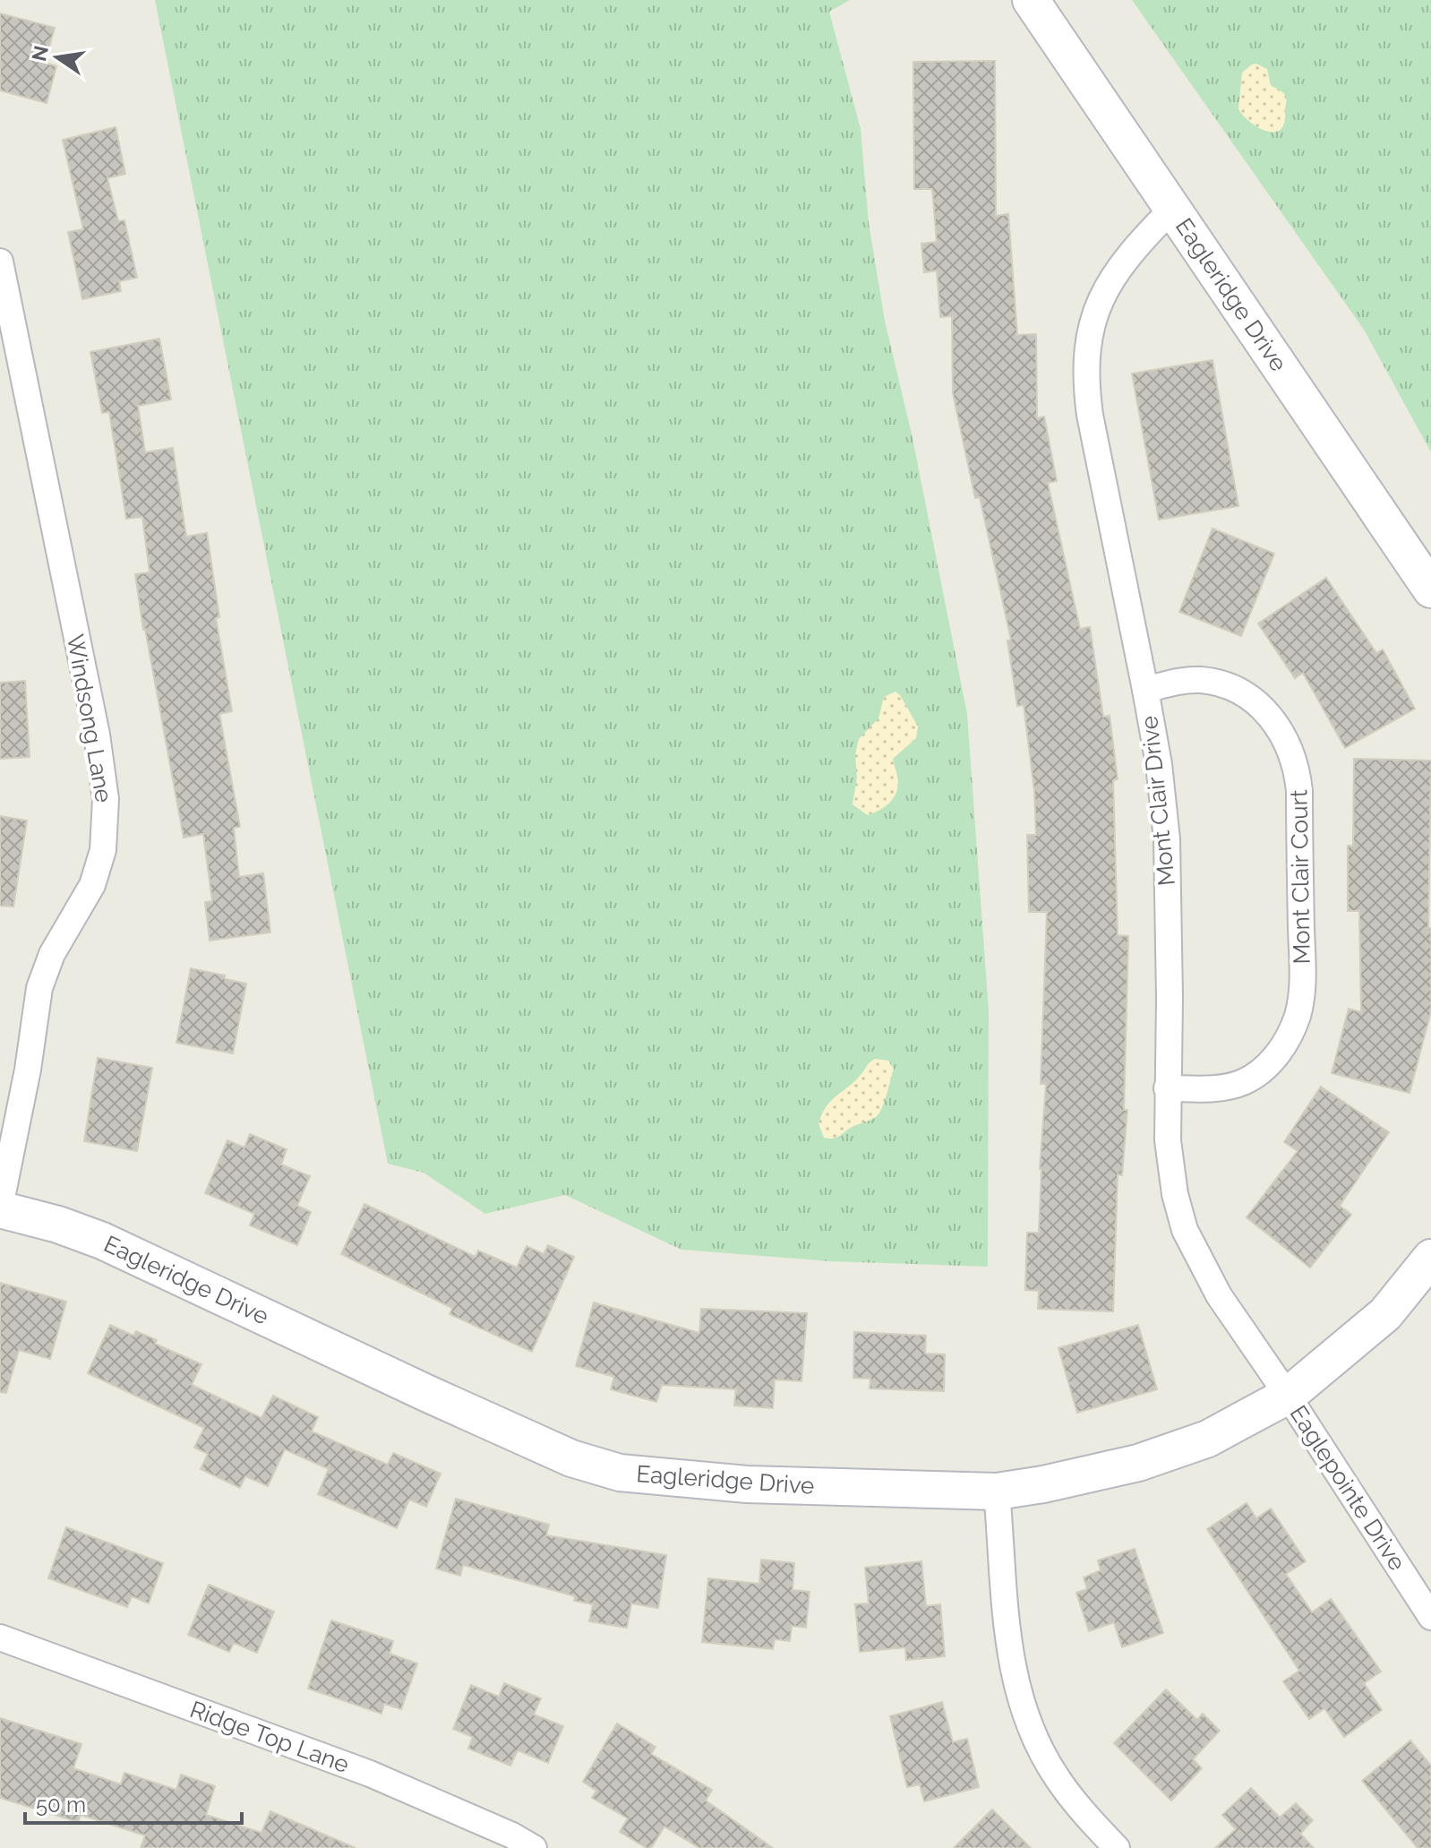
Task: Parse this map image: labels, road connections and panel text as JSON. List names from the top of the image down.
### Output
{
  "streets": {
    "main road": ["Eagleridge Drive"],
    "street": [
      "Windsong Lane",
      "Mont Clair Drive",
      "Mont Clair Court",
      "Eaglepointe Drive",
      "Ridge Top Lane"
    ]
  },
  "crossings": [
    ["Eagleridge Drive", "Windsong Lane"],
    ["Eagleridge Drive", "Mont Clair Drive"],
    ["Eagleridge Drive", "Eaglepointe Drive"],
    ["Mont Clair Drive", "Mont Clair Court"],
    ["Mont Clair Drive", "Eaglepointe Drive"]
  ],
  "scale_bar": "50 m",
  "north": "left"
}
